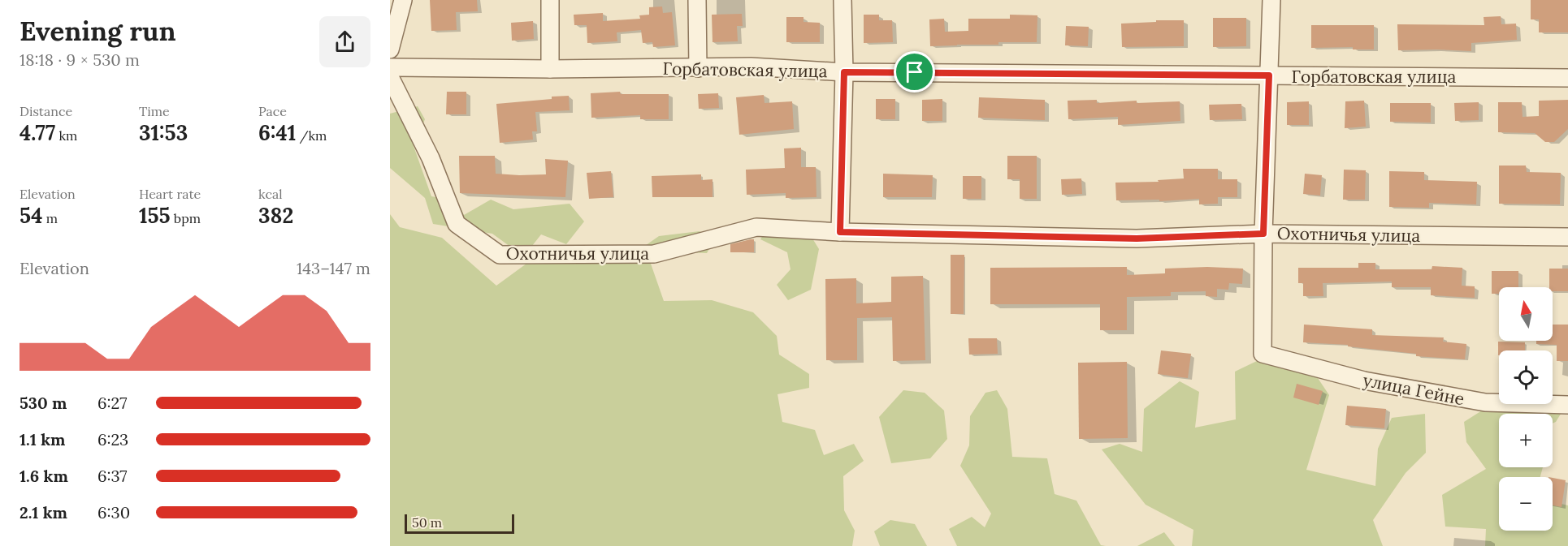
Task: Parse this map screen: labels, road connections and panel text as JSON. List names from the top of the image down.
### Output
{
  "streets": {
    "street": ["Горбатовская улица", "Охотничья улица", "улица Гейне"]
  },
  "crossings": [
    ["Охотничья улица", "улица Гейне"]
  ],
  "scale_bar": "50 m",
  "north": "top",
  "page": {
    "heading": ["Evening run", "18:18 · 9 × 530 m"],
    "stats": [
      ["Distance", "4.77 km"],
      ["Time", "31:53"],
      ["Pace", "6:41 /km"],
      ["Elevation", "54 m"],
      ["Heart rate", "155 bpm"],
      ["kcal", "382"]
    ],
    "chart": ["Elevation", "143–147 m"],
    "map_buttons": ["+", "−"],
    "list": [
      {
        "name": "530 m",
        "note": "6:27"
      },
      {
        "name": "1.1 km",
        "note": "6:23"
      },
      {
        "name": "1.6 km",
        "note": "6:37"
      },
      {
        "name": "2.1 km",
        "note": "6:30"
      }
    ],
    "scale": "50 m"
  }
}
